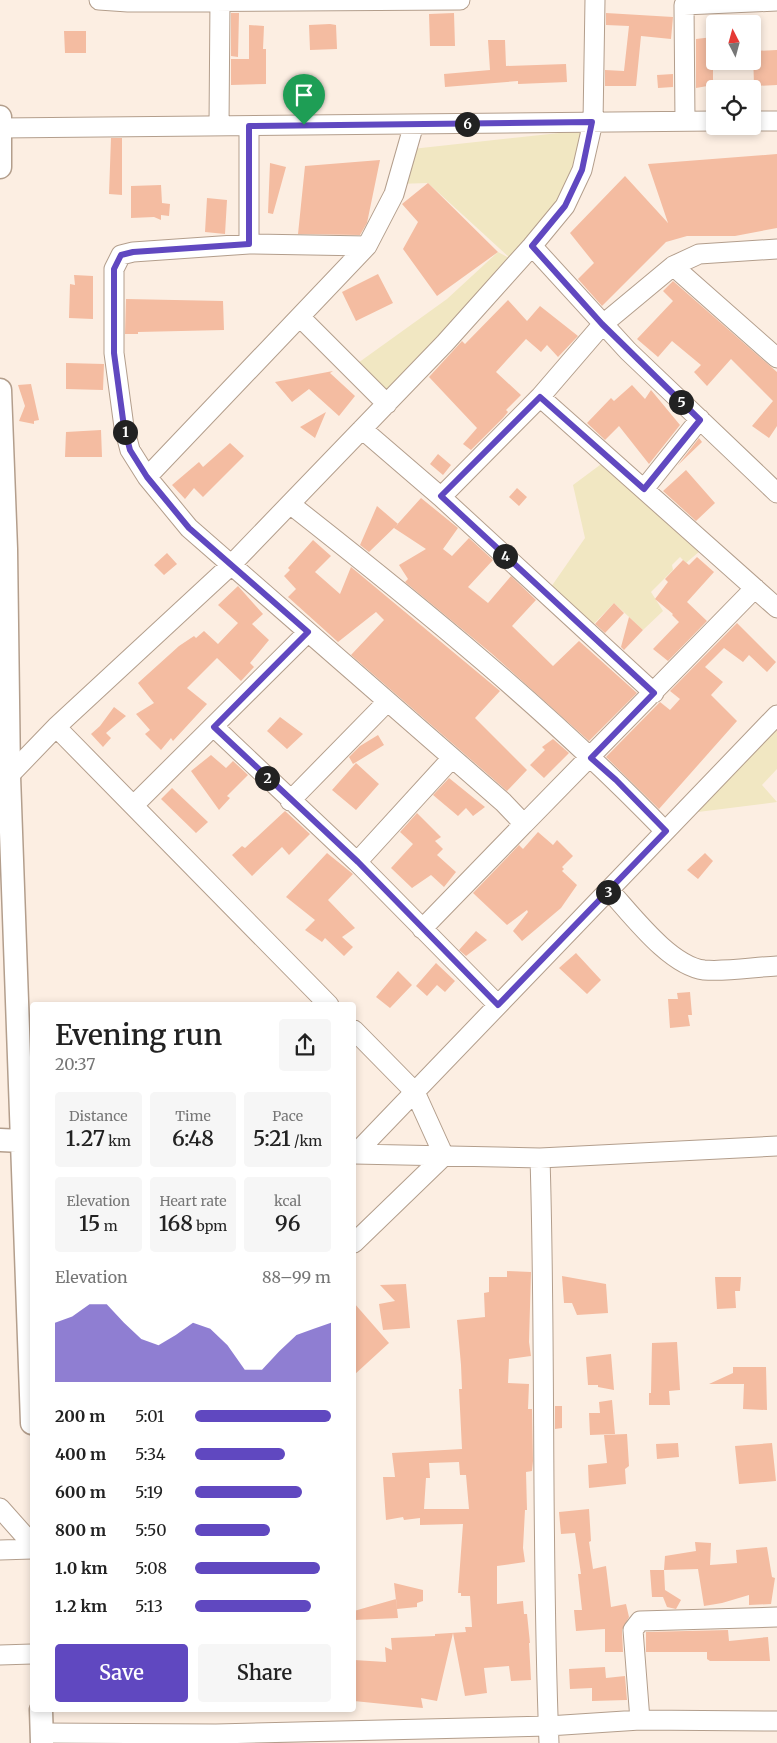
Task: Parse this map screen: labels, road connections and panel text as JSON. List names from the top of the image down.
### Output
{
  "north": "top",
  "page": {
    "pins": [
      "6",
      "5",
      "1",
      "4",
      "2",
      "3"
    ],
    "heading": ["Evening run", "20:37"],
    "stats": [
      ["Distance", "1.27 km"],
      ["Time", "6:48"],
      ["Pace", "5:21 /km"],
      ["Elevation", "15 m"],
      ["Heart rate", "168 bpm"],
      ["kcal", "96"]
    ],
    "chart": ["Elevation", "88–99 m"],
    "list": [
      {
        "name": "200 m",
        "note": "5:01"
      },
      {
        "name": "400 m",
        "note": "5:34"
      },
      {
        "name": "600 m",
        "note": "5:19"
      },
      {
        "name": "800 m",
        "note": "5:50"
      },
      {
        "name": "1.0 km",
        "note": "5:08"
      },
      {
        "name": "1.2 km",
        "note": "5:13"
      }
    ],
    "buttons": ["Save", "Share"]
  }
}
